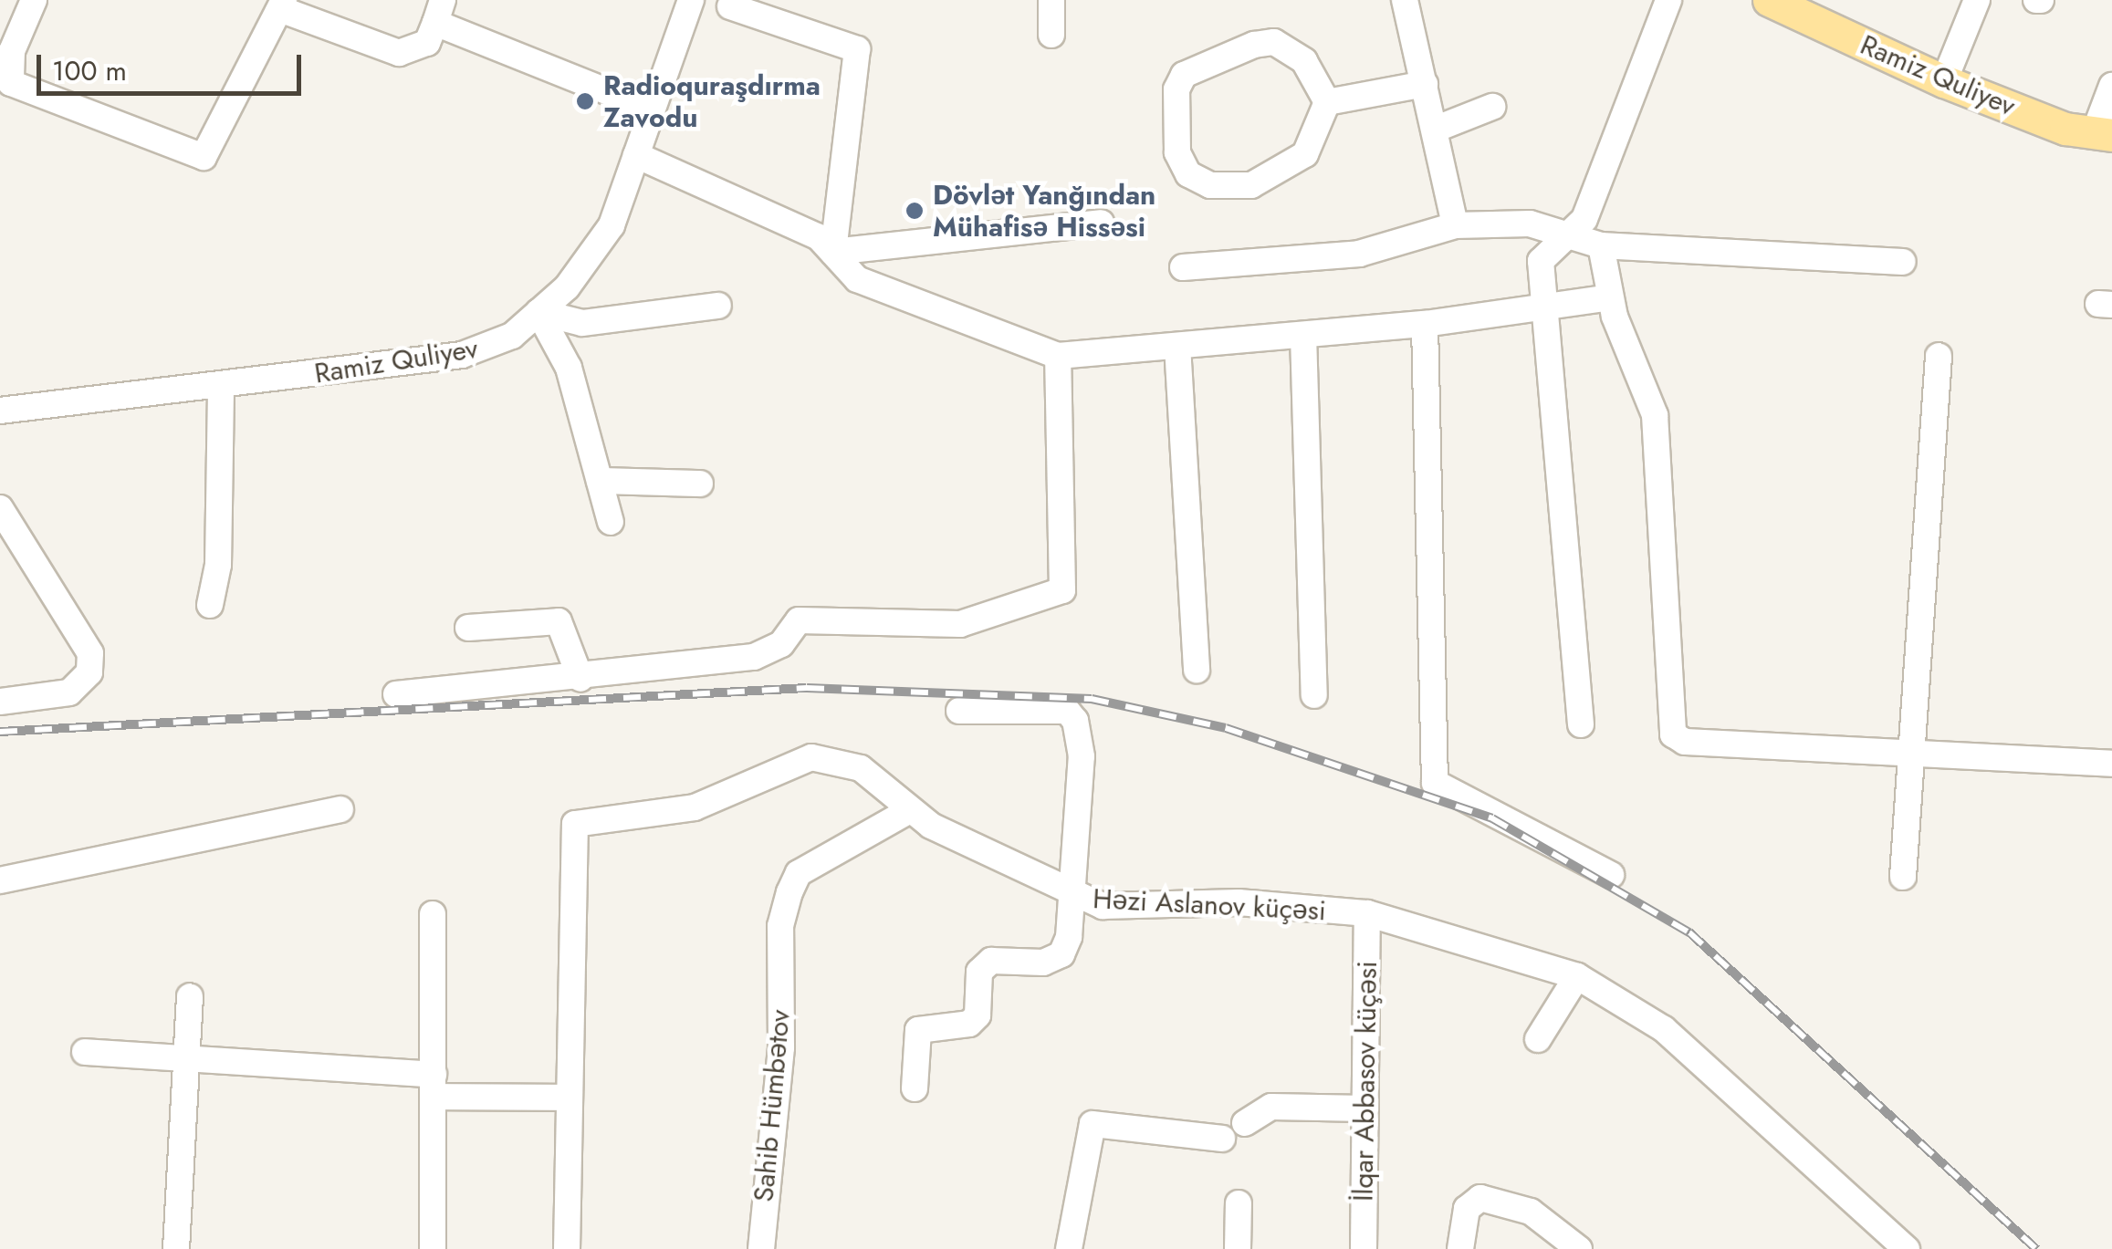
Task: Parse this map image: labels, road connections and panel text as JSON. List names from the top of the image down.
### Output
{
  "streets": {
    "main road": ["Ramiz Quliyev"],
    "street": ["Həzi Aslanov küçəsi", "İlqar Abbasov küçəsi", "Sahib Hümbətov"]
  },
  "crossings": [
    ["Həzi Aslanov küçəsi", "İlqar Abbasov küçəsi"],
    ["Həzi Aslanov küçəsi", "Sahib Hümbətov"]
  ],
  "places": ["Radioquraşdırma Zavodu", "Dövlət Yanğından Mühafisə Hissəsi"],
  "scale_bar": "100 m"
}
